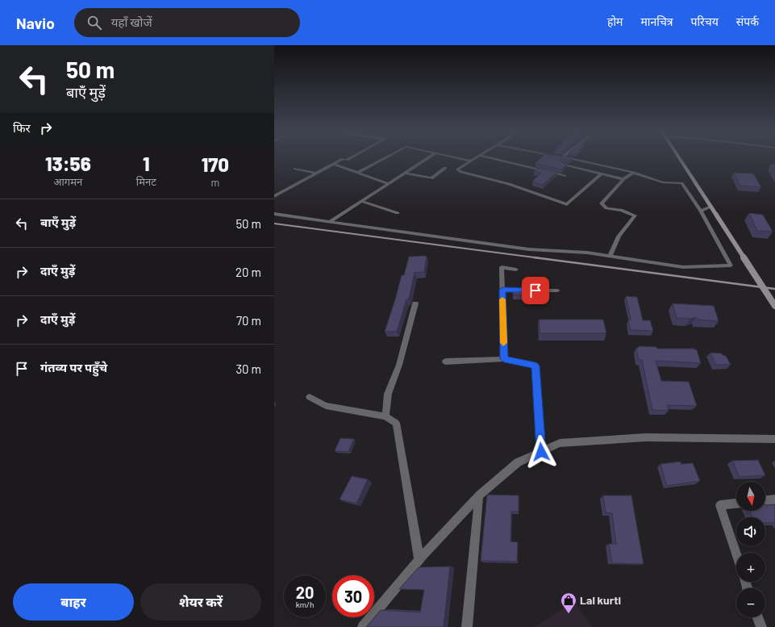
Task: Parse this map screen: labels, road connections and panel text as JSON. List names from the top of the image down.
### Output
{
  "places": {
    "shop": ["Lal kurti"]
  },
  "north": "bottom",
  "page": {
    "header": "Navio",
    "search": "यहाँ खोजें",
    "nav": [
      "होम",
      "मानचित्र",
      "परिचय",
      "संपर्क"
    ],
    "turn": ["50 m", "बाएँ मुड़ें"],
    "then": "फिर",
    "eta": [
      "13:56",
      "आगमन",
      "1",
      "मिनट",
      "170",
      "m"
    ],
    "list": [
      {
        "name": "बाएँ मुड़ें",
        "value": "50 m"
      },
      {
        "name": "दाएँ मुड़ें",
        "value": "20 m"
      },
      {
        "name": "दाएँ मुड़ें",
        "value": "70 m"
      },
      {
        "name": "गंतव्य पर पहुँचे",
        "value": "30 m"
      }
    ],
    "map_buttons": ["+", "−"],
    "speed": "20 km/h",
    "limit": "30",
    "buttons": ["बाहर", "शेयर करें"]
  }
}
